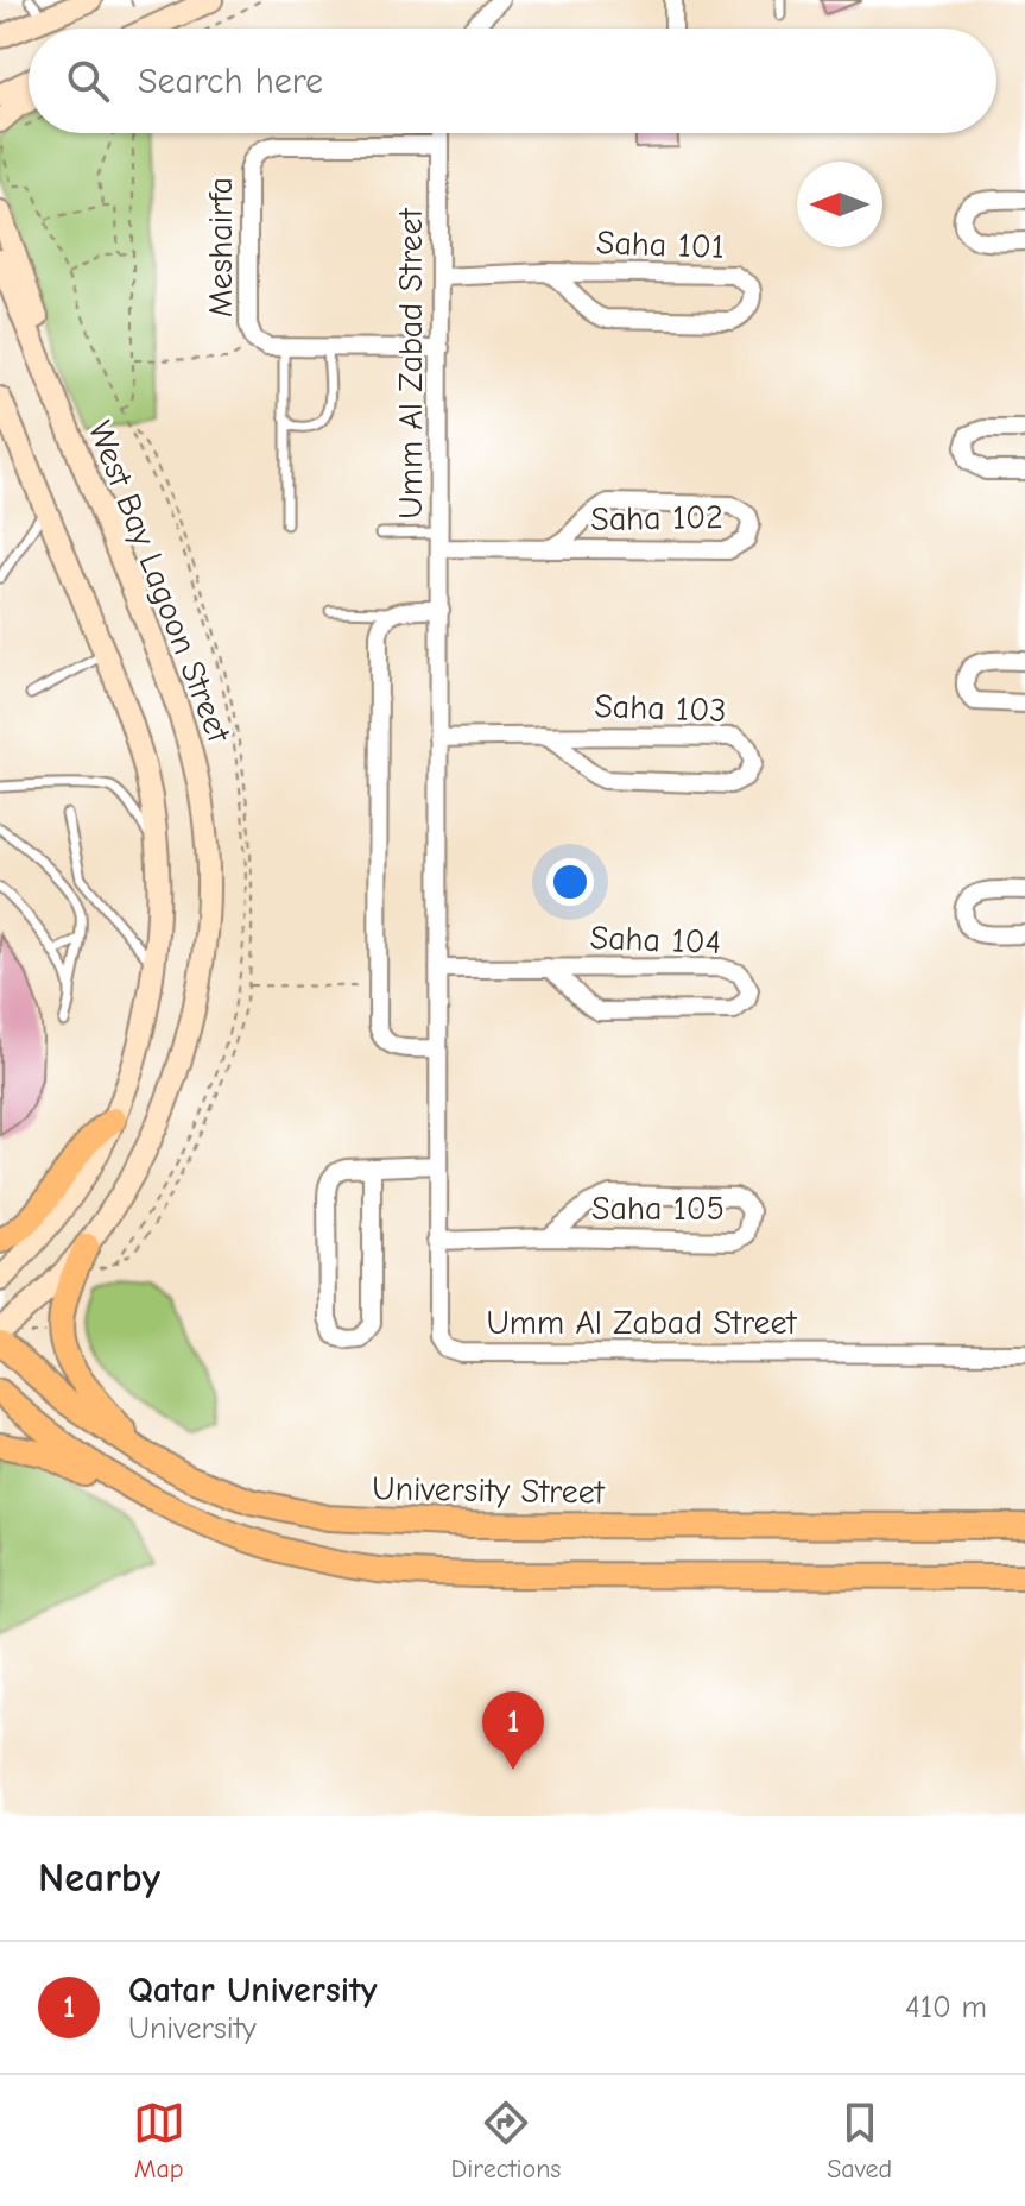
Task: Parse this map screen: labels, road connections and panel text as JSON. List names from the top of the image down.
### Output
{
  "streets": {
    "main road": ["University Street"],
    "street": [
      "Saha 101",
      "Meshairfa",
      "Umm Al Zabad Street",
      "Saha 102",
      "West Bay Lagoon Street",
      "Saha 103",
      "Saha 104",
      "Saha 105"
    ]
  },
  "crossings": [
    ["Saha 101", "Umm Al Zabad Street"],
    ["Meshairfa", "Umm Al Zabad Street"],
    ["Umm Al Zabad Street", "Saha 102"],
    ["Umm Al Zabad Street", "Saha 103"],
    ["Umm Al Zabad Street", "Saha 104"],
    ["Umm Al Zabad Street", "Saha 105"]
  ],
  "north": "left",
  "page": {
    "search": "Search here",
    "pins": "1",
    "heading": "Nearby",
    "list": [
      {
        "mark": "1",
        "name": "Qatar University",
        "note": "University",
        "value": "410 m"
      }
    ],
    "nav": ["Map", "Directions", "Saved"]
  }
}
